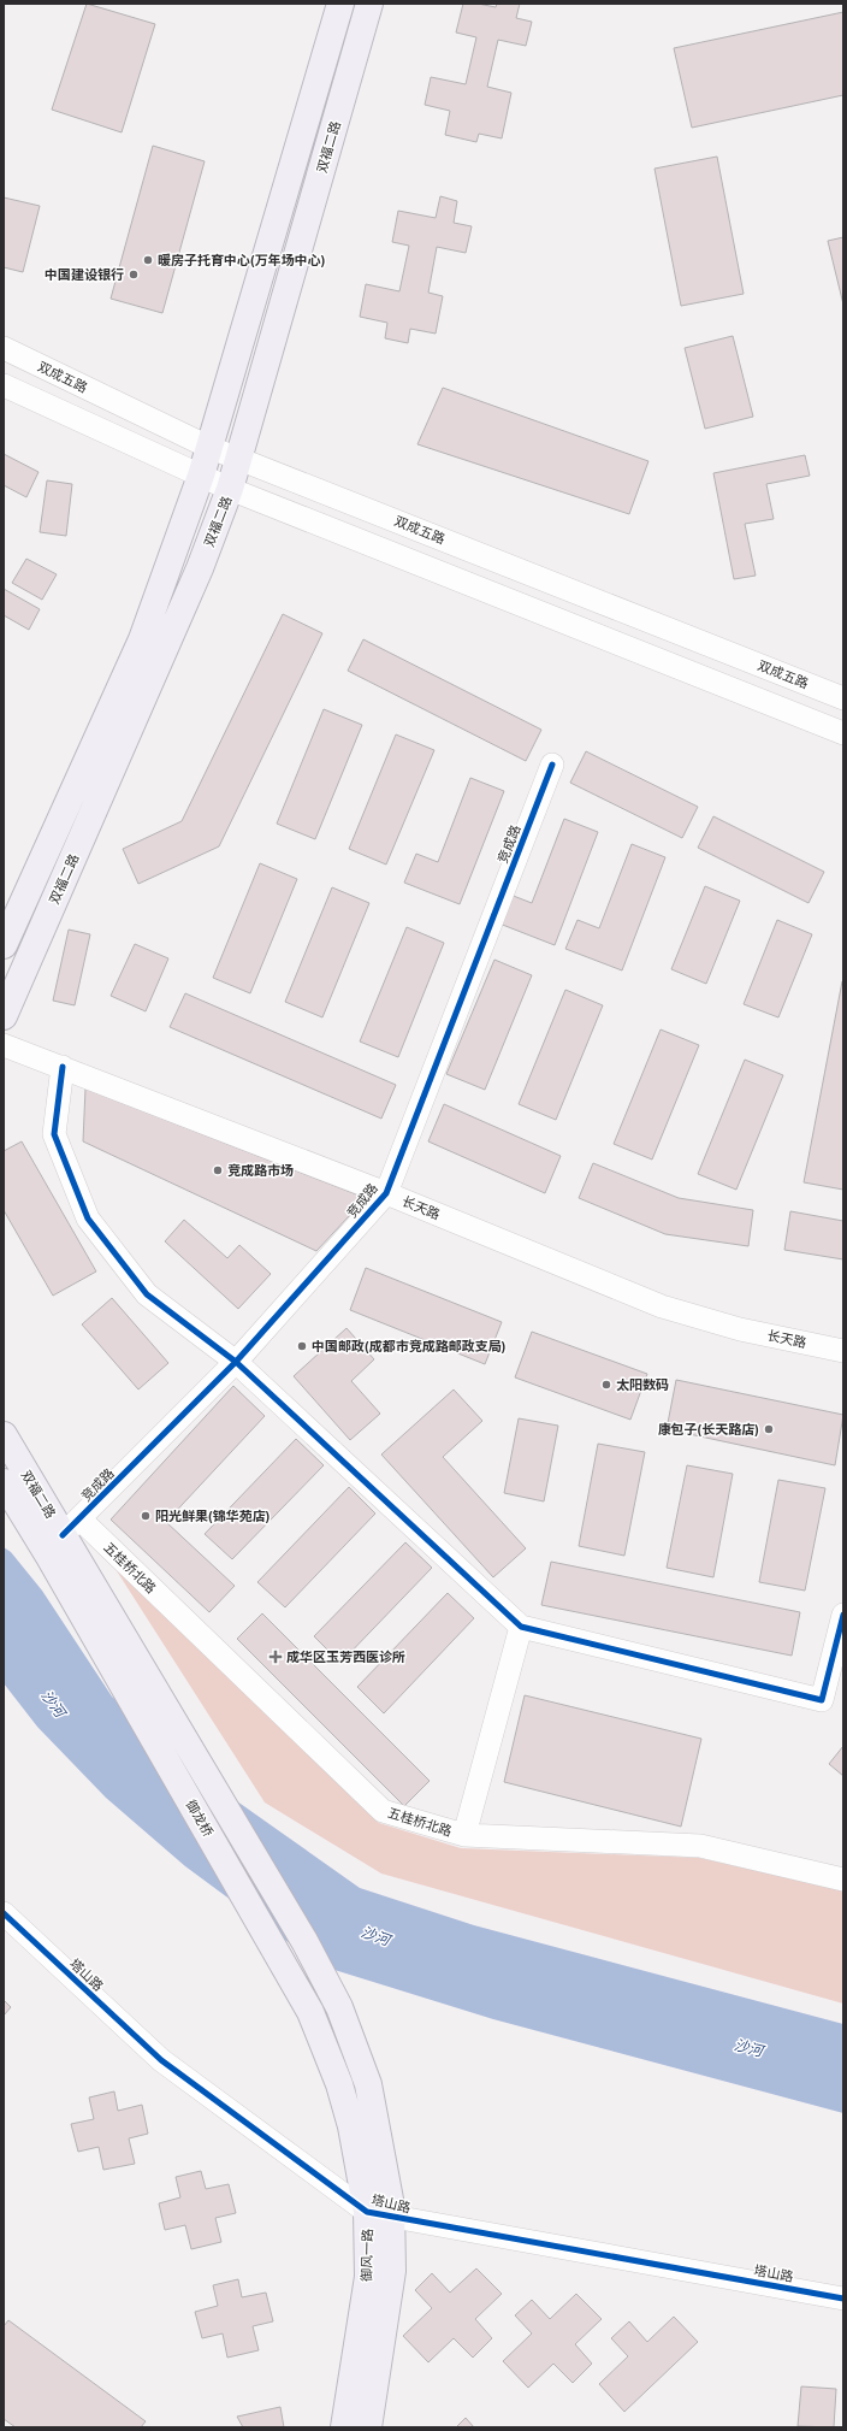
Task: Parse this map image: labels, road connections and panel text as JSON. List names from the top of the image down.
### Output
{
  "streets": {
    "main road": ["双福二路", "御龙桥", "御风一路"],
    "street": [
      "双成五路",
      "竞成路",
      "长天路",
      "五桂桥北路",
      "塔山路"
    ]
  },
  "crossings": [
    ["双福二路", "双成五路"],
    ["双福二路", "竞成路"],
    ["双福二路", "五桂桥北路"],
    ["双福二路", "御龙桥"],
    ["竞成路", "长天路"],
    ["竞成路", "五桂桥北路"],
    ["御龙桥", "御风一路"],
    ["塔山路", "御风一路"]
  ],
  "water": ["沙河"],
  "places": {
    "other": [
      "暖房子托育中心(万年场中心)",
      "中国建设银行",
      "竞成路市场",
      "中国邮政(成都市竞成路邮政支局)",
      "太阳数码",
      "康包子(长天路店)",
      "阳光鲜果(锦华苑店)"
    ],
    "health": ["成华区玉芳西医诊所"]
  }
}
